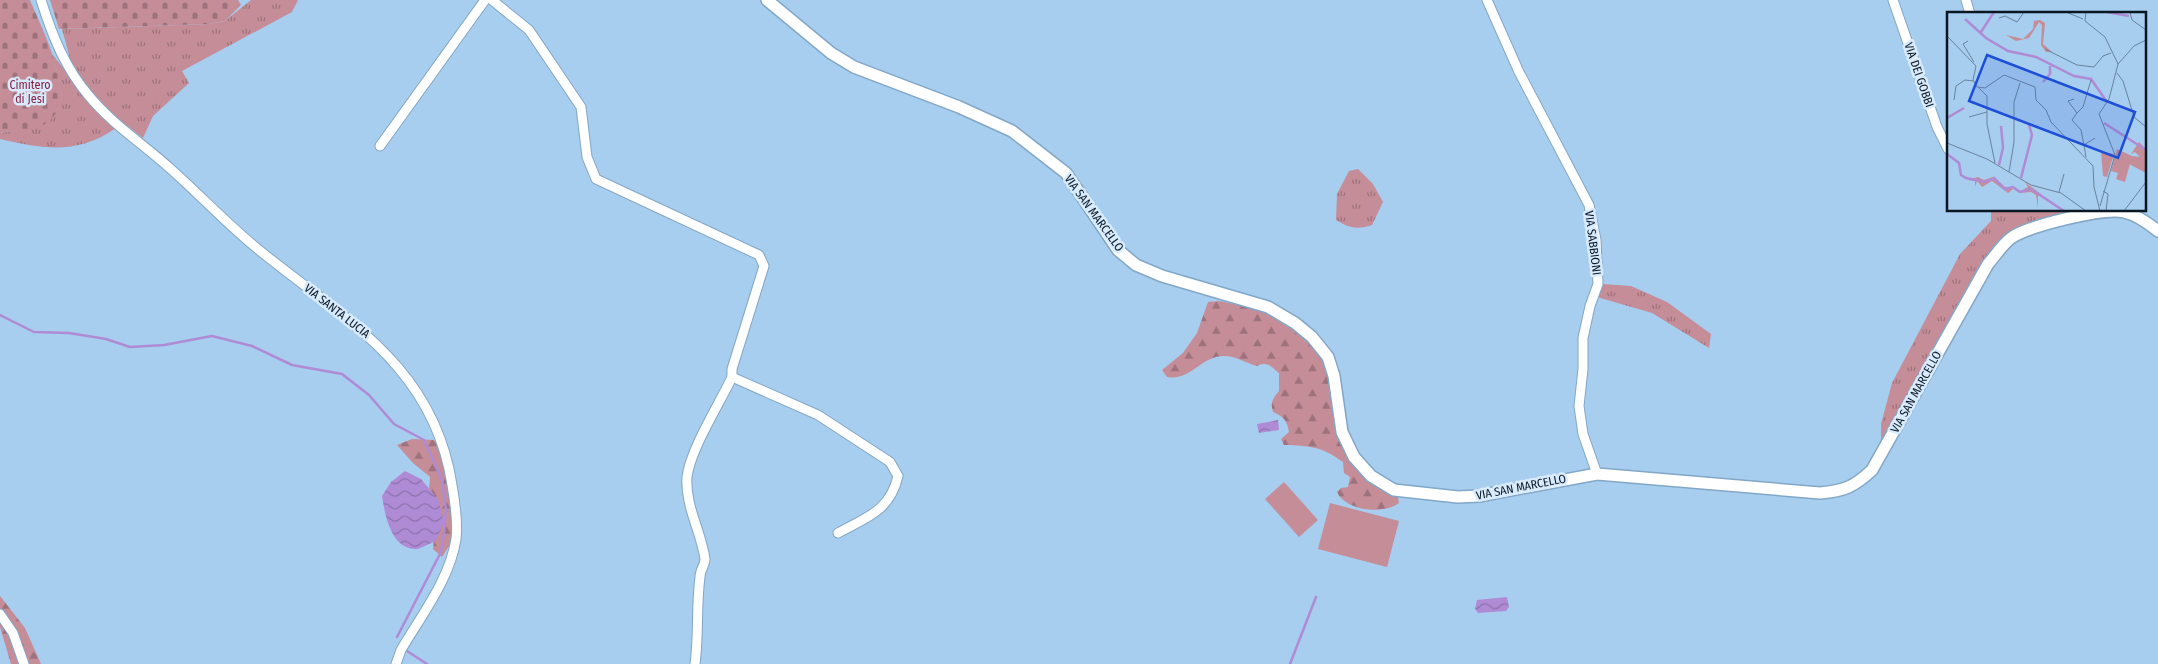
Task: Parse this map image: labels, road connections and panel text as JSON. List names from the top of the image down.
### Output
{
  "streets": {
    "main road": ["VIA SAN MARCELLO"],
    "street": ["VIA DEI GOBBI", "VIA SABBIONI", "VIA SANTA LUCIA"]
  },
  "crossings": [
    ["VIA SAN MARCELLO", "VIA SABBIONI"]
  ],
  "parks": ["Cimitero di Jesi"]
}
